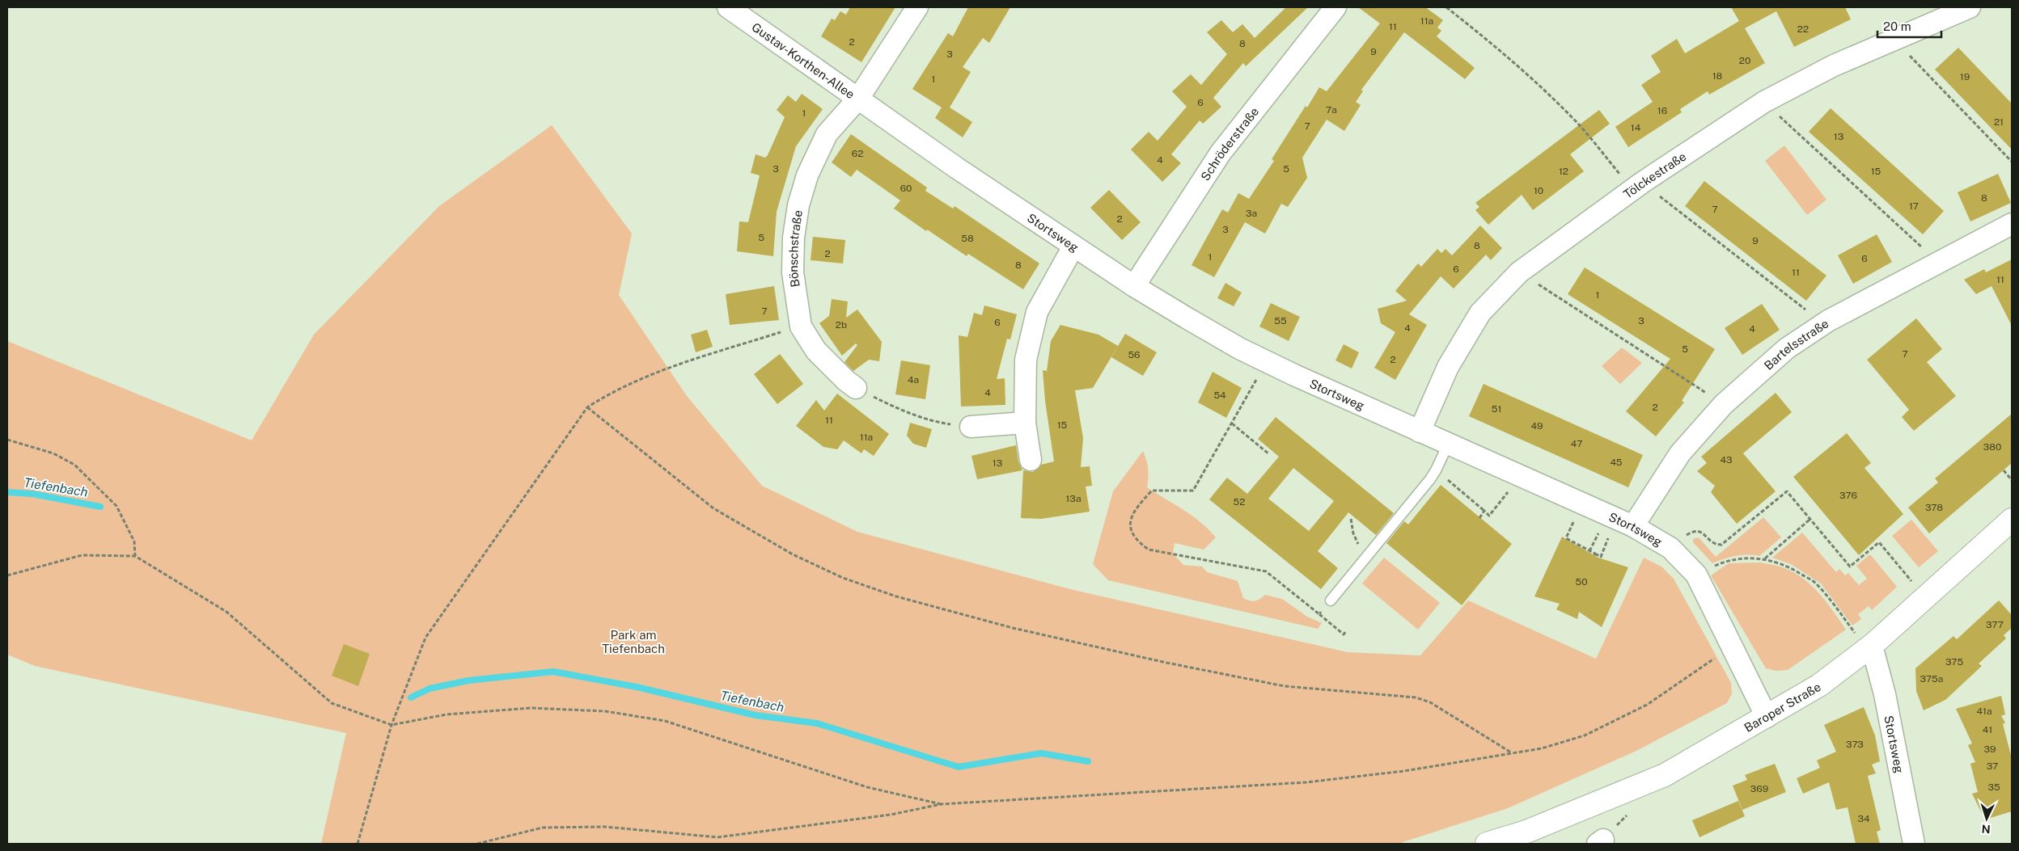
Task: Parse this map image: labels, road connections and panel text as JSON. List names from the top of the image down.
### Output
{
  "streets": {
    "main road": ["Baroper Straße"],
    "street": [
      "Gustav-Korthen-Allee",
      "Schröderstraße",
      "Tölckestraße",
      "Stortsweg",
      "Bönschstraße",
      "Bartelsstraße"
    ]
  },
  "crossings": [
    ["Gustav-Korthen-Allee", "Stortsweg"],
    ["Gustav-Korthen-Allee", "Bönschstraße"],
    ["Schröderstraße", "Stortsweg"],
    ["Tölckestraße", "Stortsweg"],
    ["Stortsweg", "Bönschstraße"],
    ["Stortsweg", "Bartelsstraße"],
    ["Stortsweg", "Baroper Straße"]
  ],
  "water": ["Tiefenbach"],
  "parks": ["Park am Tiefenbach"],
  "house_numbers": [
    "11a",
    "11",
    "22",
    "2",
    "8",
    "9",
    "3",
    "20",
    "18",
    "19",
    "1",
    "6",
    "7a",
    "16",
    "1",
    "21",
    "7",
    "14",
    "13",
    "62",
    "4",
    "3",
    "5",
    "12",
    "15",
    "60",
    "10",
    "8",
    "17",
    "7",
    "3a",
    "2",
    "3",
    "5",
    "58",
    "9",
    "8",
    "2",
    "1",
    "6",
    "8",
    "6",
    "11",
    "11",
    "1",
    "7",
    "55",
    "3",
    "6",
    "2b",
    "4",
    "4",
    "5",
    "7",
    "56",
    "2",
    "4a",
    "4",
    "54",
    "2",
    "51",
    "11",
    "15",
    "49",
    "11a",
    "47",
    "380",
    "43",
    "45",
    "13",
    "376",
    "13a",
    "52",
    "378",
    "50",
    "377",
    "375",
    "375a",
    "41a",
    "41",
    "373",
    "39",
    "37",
    "35",
    "369",
    "34"
  ],
  "scale_bar": "20 m",
  "north": "bottom"
}
